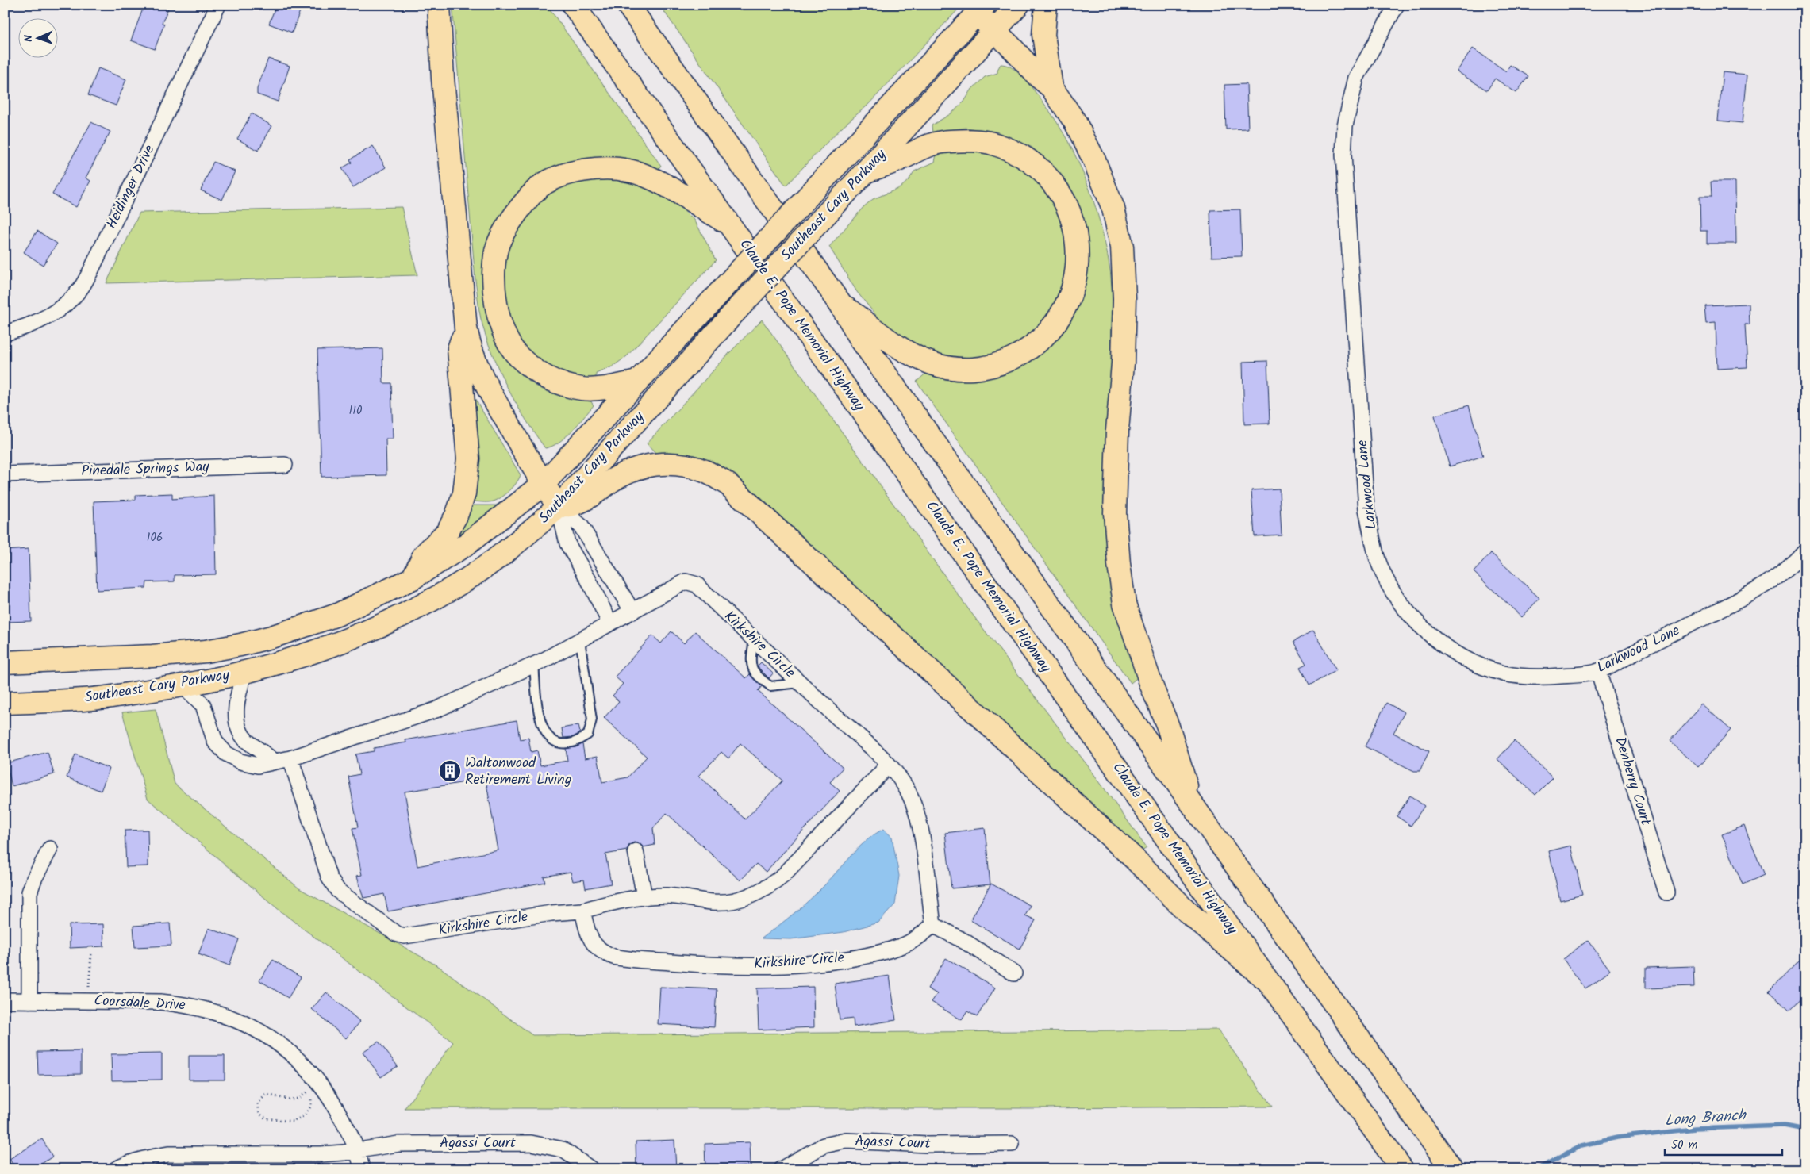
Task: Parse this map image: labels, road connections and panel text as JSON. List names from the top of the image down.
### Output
{
  "streets": {
    "main road": ["Southeast Cary Parkway", "Claude E. Pope Memorial Highway"],
    "street": [
      "Heidinger Drive",
      "Pinedale Springs Way",
      "Larkwood Lane",
      "Kirkshire Circle",
      "Denberry Court",
      "Coorsdale Drive",
      "Agassi Court"
    ]
  },
  "crossings": [
    ["Southeast Cary Parkway", "Kirkshire Circle"],
    ["Larkwood Lane", "Denberry Court"],
    ["Coorsdale Drive", "Agassi Court"]
  ],
  "water": ["Long Branch"],
  "places": {
    "building": ["Waltonwood Retirement Living"]
  },
  "house_numbers": ["110", "106"],
  "scale_bar": "50 m",
  "north": "left"
}
